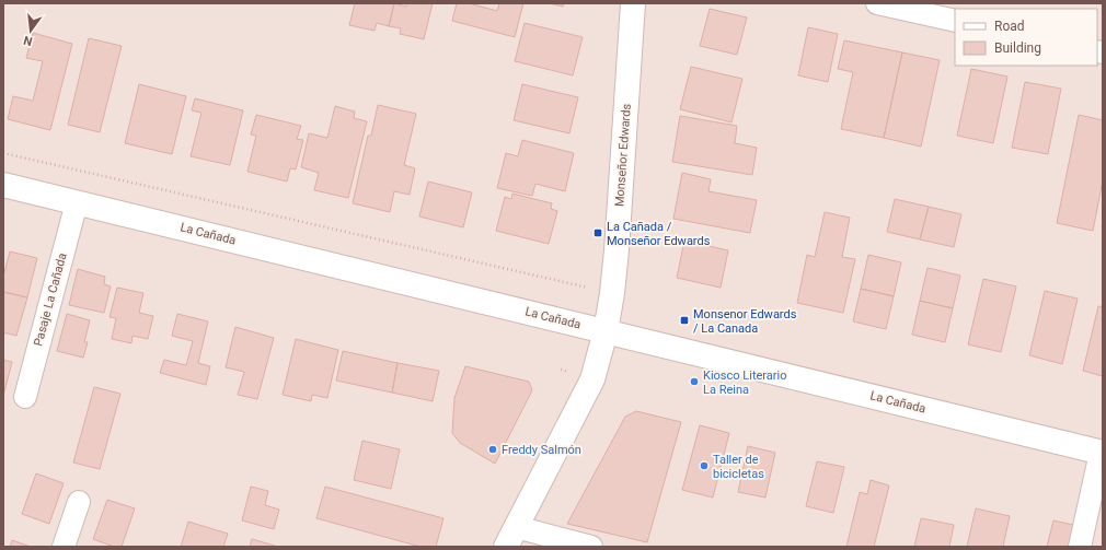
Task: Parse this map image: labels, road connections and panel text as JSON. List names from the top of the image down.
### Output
{
  "streets": {
    "street": ["Monseñor Edwards", "La Cañada", "Pasaje La Cañada"]
  },
  "crossings": [
    ["Monseñor Edwards", "La Cañada"],
    ["La Cañada", "Pasaje La Cañada"]
  ],
  "places": {
    "transit": ["La Cañada / Monseñor Edwards", "Monsenor Edwards / La Canada"],
    "other": ["Kiosco Literario La Reina", "Freddy Salmón", "Taller de bicicletas"]
  },
  "legend": ["Road", "Building"],
  "north": "bottom"
}
